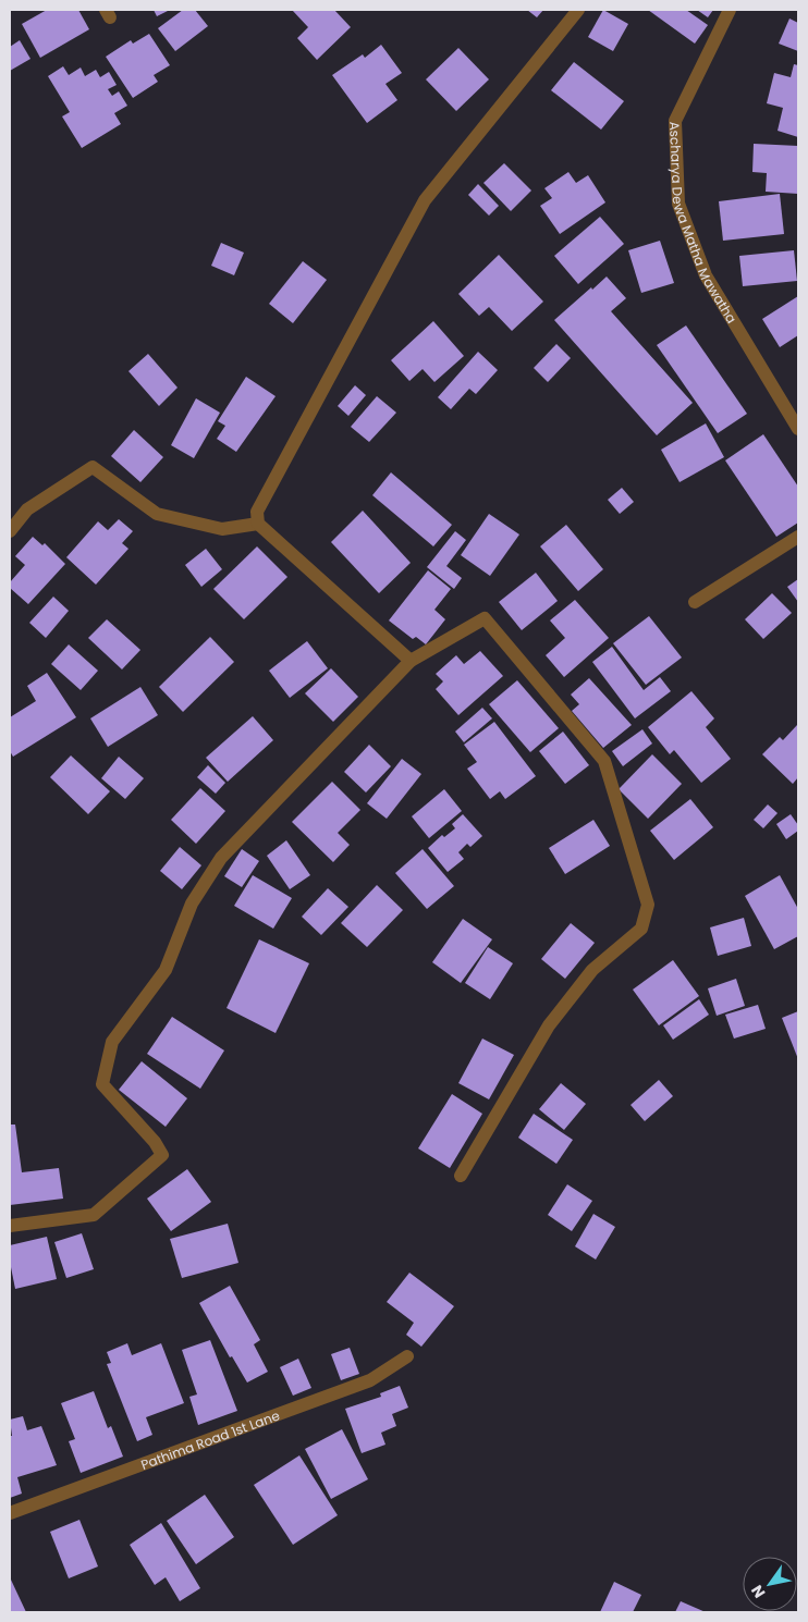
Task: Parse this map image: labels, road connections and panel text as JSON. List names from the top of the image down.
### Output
{
  "streets": {
    "street": ["Ascharya Dewa Matha Mawatha", "Pathima Road 1st Lane"]
  },
  "north": "bottom left"
}
